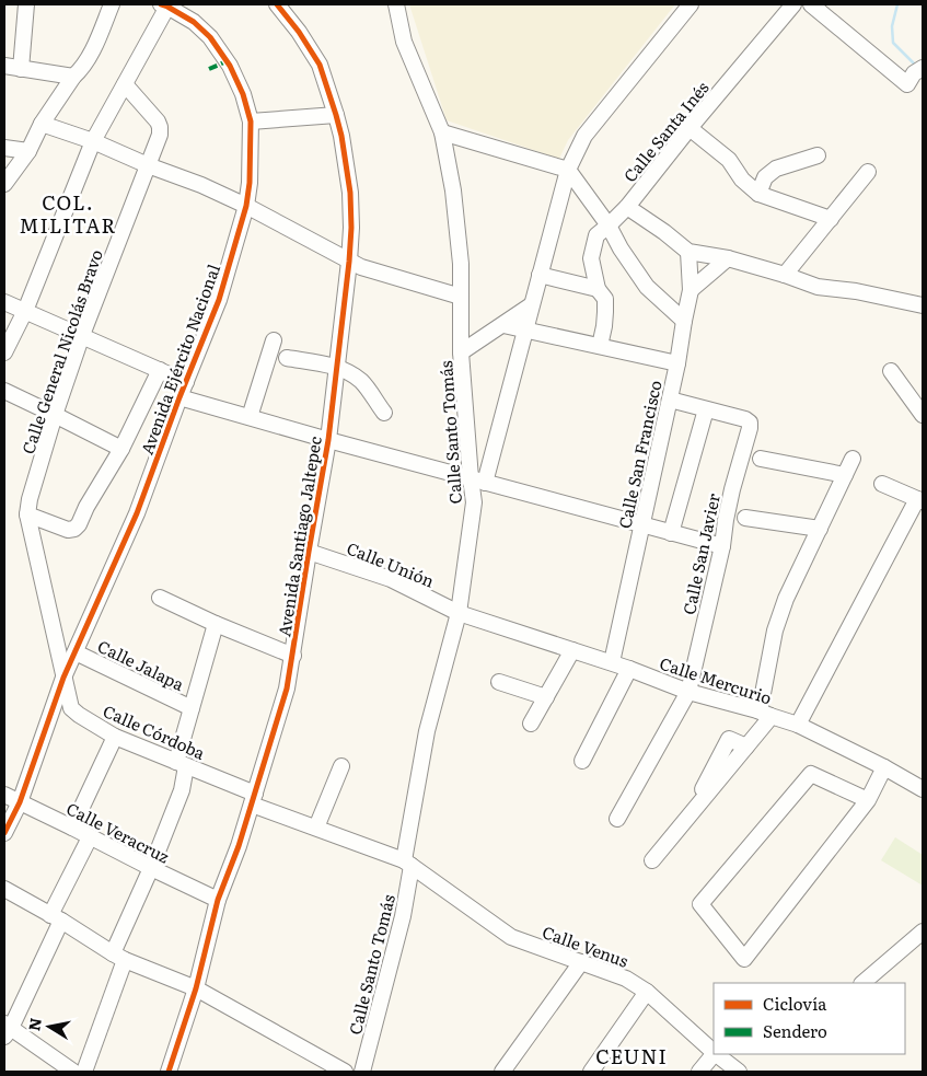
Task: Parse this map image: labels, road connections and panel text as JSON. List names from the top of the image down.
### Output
{
  "streets": {
    "street": [
      "Calle Santa Inés",
      "Calle General Nicolás Bravo",
      "Avenida Ejército Nacional",
      "Calle Santo Tomás",
      "Calle San Francisco",
      "Avenida Santiago Jaltepec",
      "Calle San Javier",
      "Calle Unión",
      "Calle Jalapa",
      "Calle Mercurio",
      "Calle Córdoba",
      "Calle Veracruz",
      "Calle Venus"
    ]
  },
  "crossings": [
    ["Calle General Nicolás Bravo", "Avenida Ejército Nacional"],
    ["Calle General Nicolás Bravo", "Calle Córdoba"],
    ["Avenida Ejército Nacional", "Calle Jalapa"],
    ["Avenida Ejército Nacional", "Calle Córdoba"],
    ["Avenida Ejército Nacional", "Calle Veracruz"],
    ["Calle Santo Tomás", "Calle Unión"],
    ["Calle Santo Tomás", "Calle Mercurio"],
    ["Calle Santo Tomás", "Calle Córdoba"],
    ["Calle Santo Tomás", "Calle Venus"],
    ["Calle San Francisco", "Calle Mercurio"],
    ["Avenida Santiago Jaltepec", "Calle Unión"],
    ["Avenida Santiago Jaltepec", "Calle Córdoba"],
    ["Avenida Santiago Jaltepec", "Calle Veracruz"],
    ["Calle San Javier", "Calle Mercurio"],
    ["Calle Unión", "Calle Mercurio"],
    ["Calle Córdoba", "Calle Venus"]
  ],
  "districts": ["COL. MILITAR", "CEUNI"],
  "legend": ["Ciclovía", "Sendero"],
  "north": "left"
}
